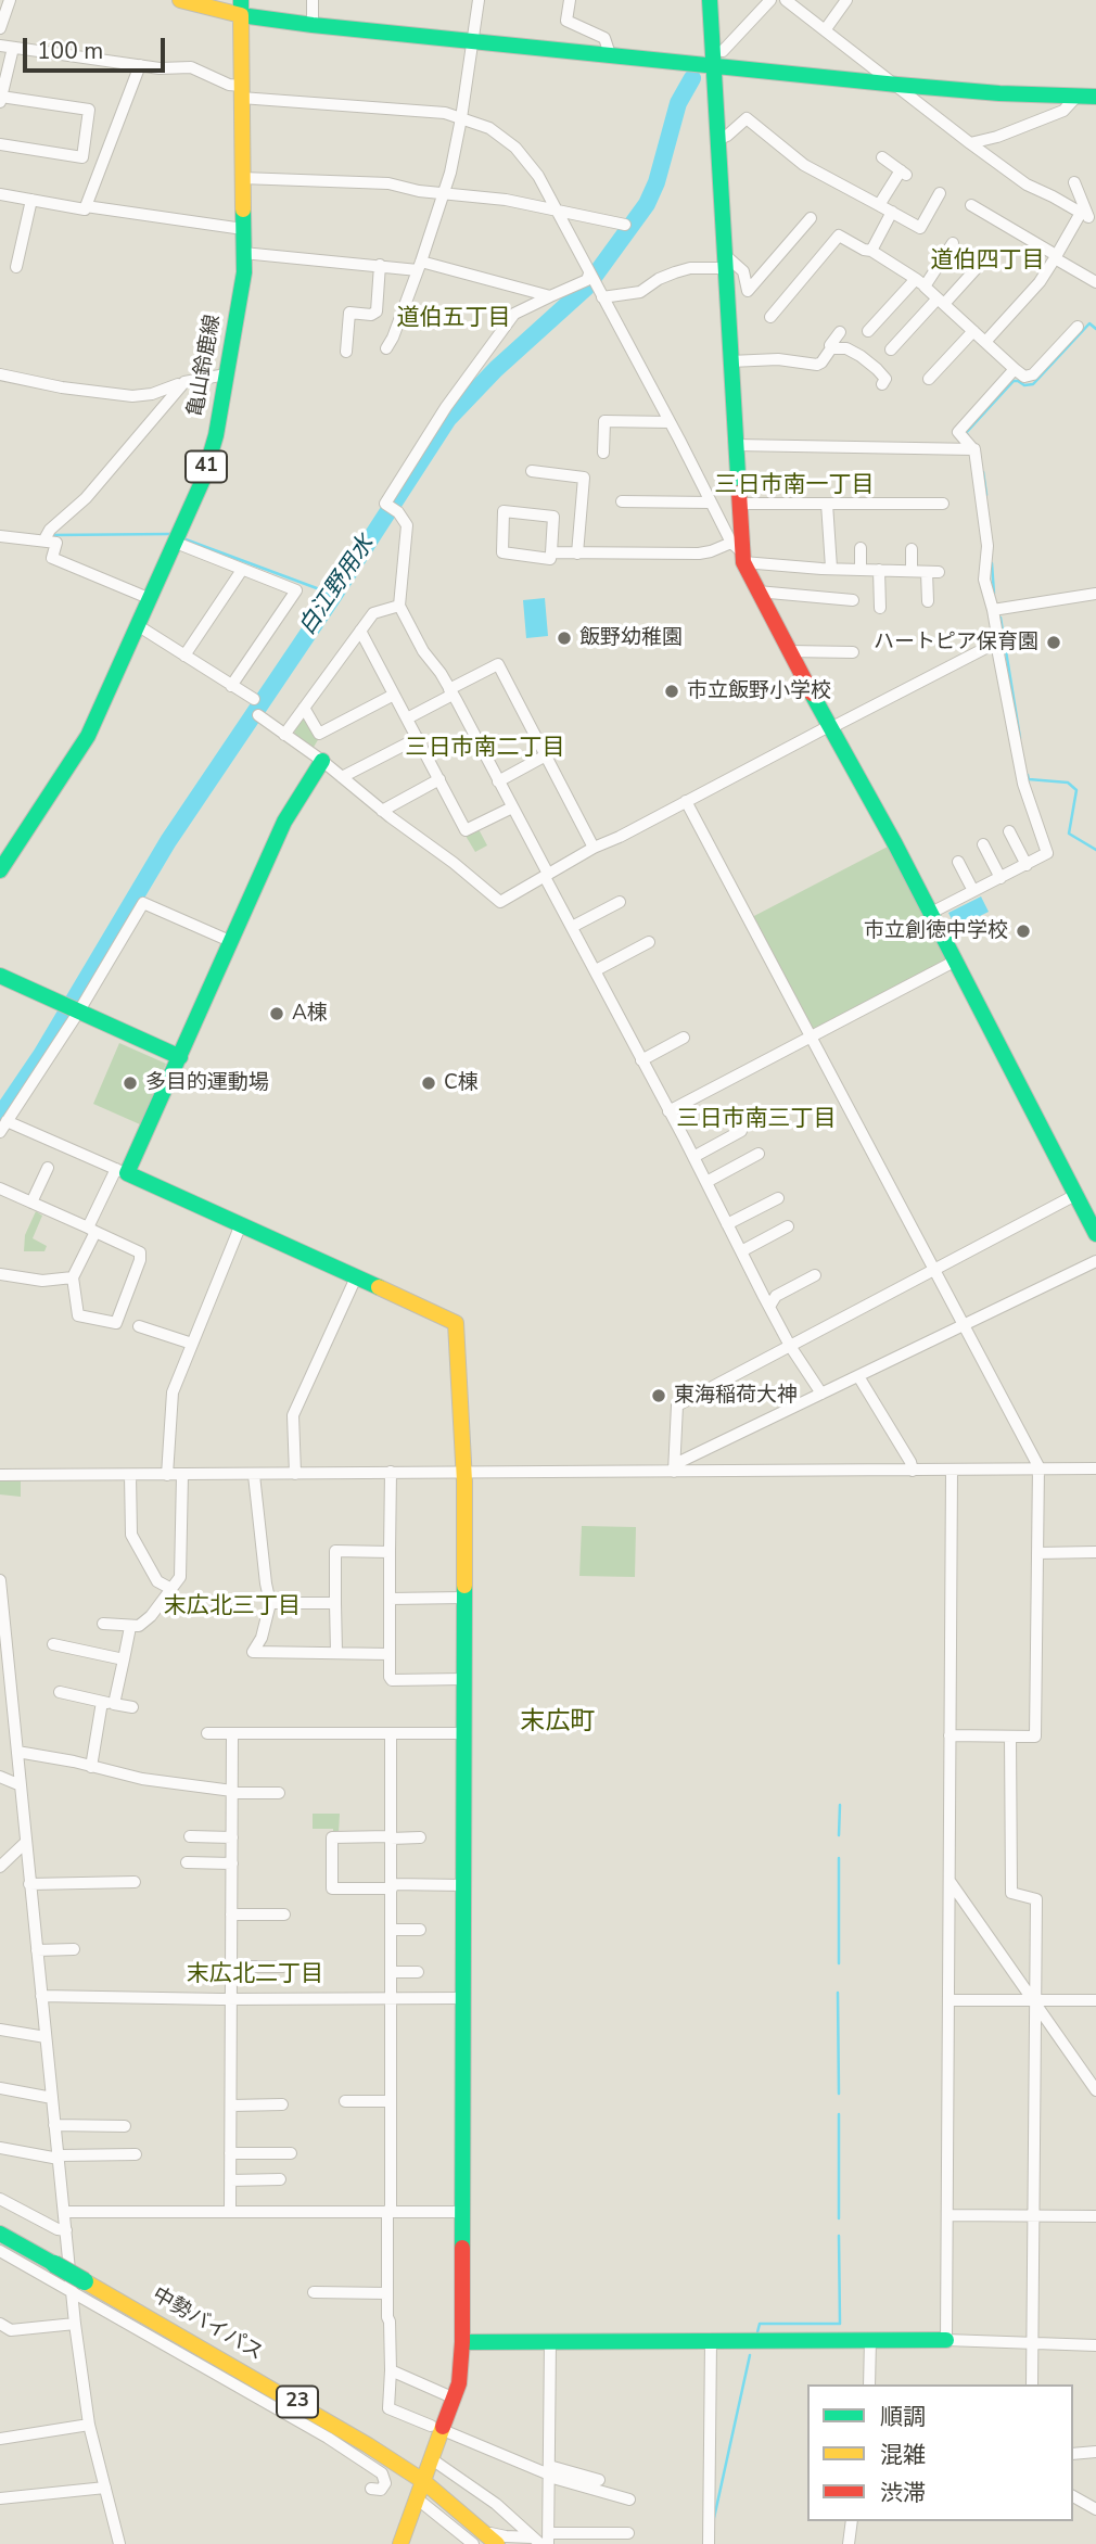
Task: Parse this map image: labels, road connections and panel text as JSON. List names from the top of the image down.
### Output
{
  "streets": {
    "main road": [
      "亀山鈴鹿線",
      "41",
      "中勢バイパス",
      "23"
    ]
  },
  "districts": [
    "道伯四丁目",
    "道伯五丁目",
    "三日市南一丁目",
    "三日市南二丁目",
    "三日市南三丁目",
    "末広北三丁目",
    "末広町",
    "末広北二丁目"
  ],
  "water": ["白江野用水"],
  "places": [
    "飯野幼稚園",
    "ハートピア保育園",
    "市立飯野小学校",
    "市立創徳中学校",
    "A棟",
    "多目的運動場",
    "C棟",
    "東海稲荷大神"
  ],
  "legend": ["順調", "混雑", "渋滞"],
  "scale_bar": "100 m"
}
